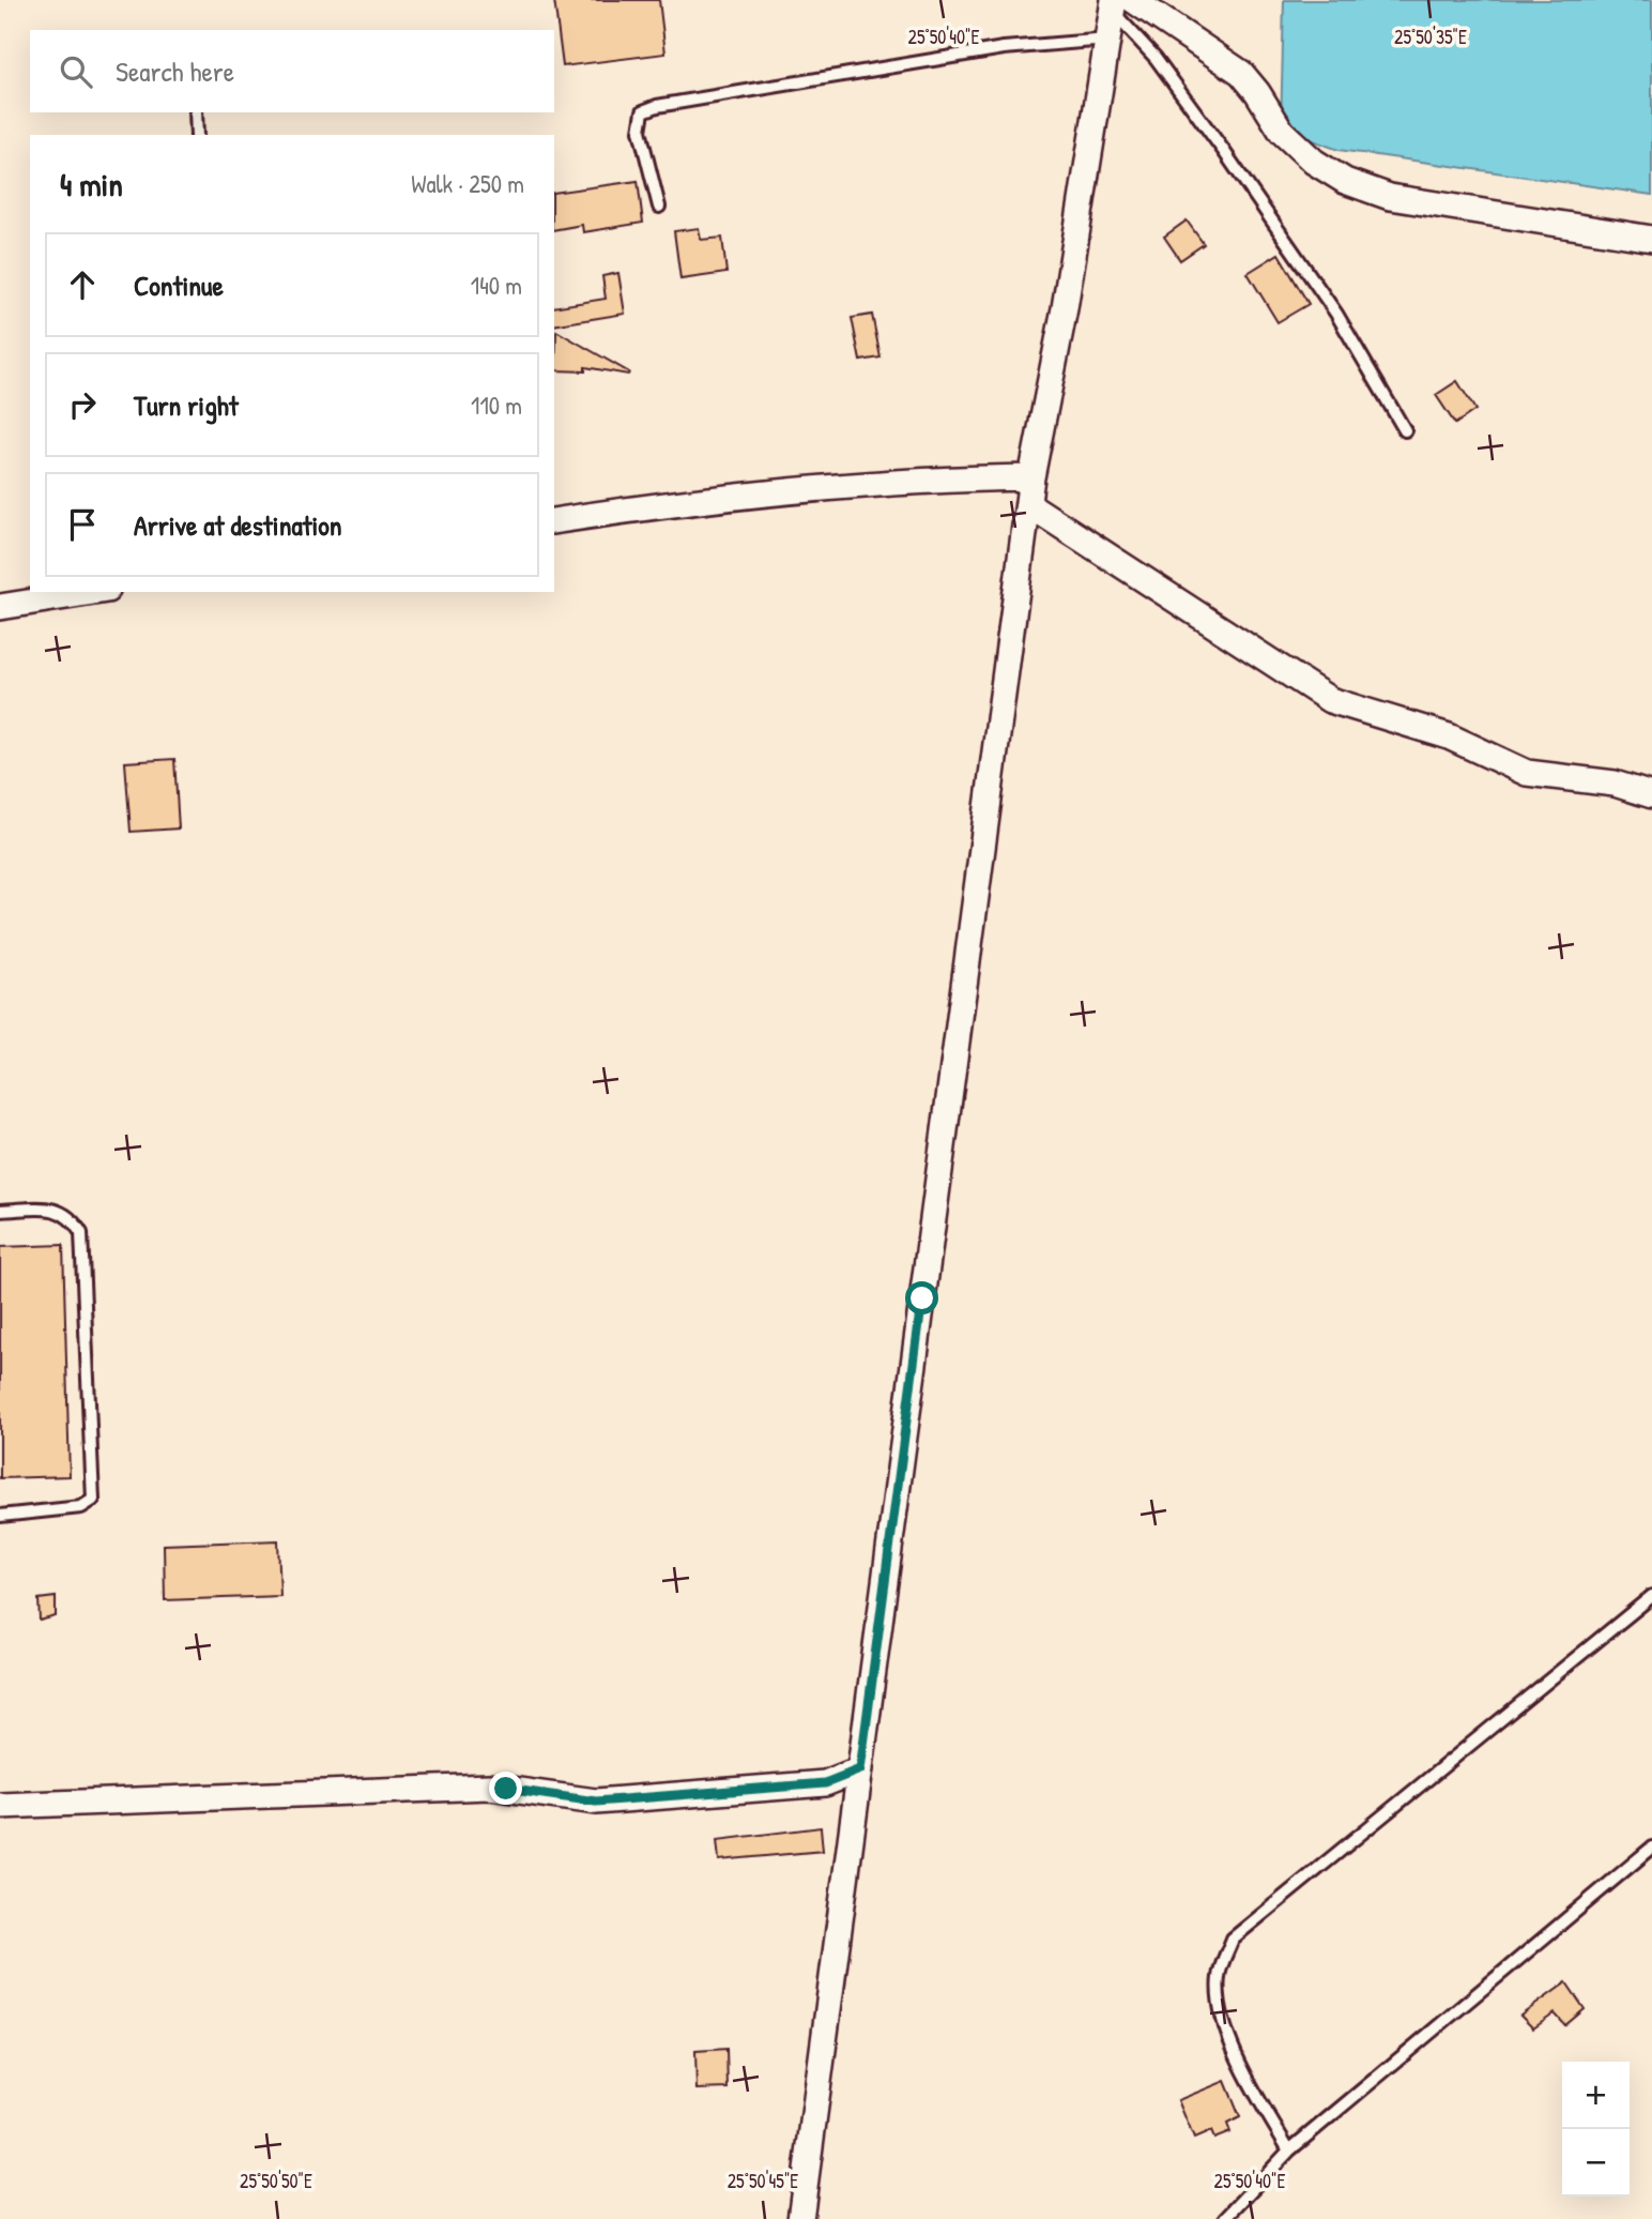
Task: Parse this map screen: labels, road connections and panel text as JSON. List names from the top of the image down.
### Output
{
  "page": {
    "search": "Search here",
    "heading": ["4 min", "Walk · 250 m"],
    "list": [
      ["Continue", "140 m"],
      ["Turn right", "110 m"],
      "Arrive at destination"
    ],
    "map_buttons": ["+", "−"]
  },
  "coordinates": [
    "25°50'40\"E",
    "25°50'35\"E",
    "25°50'50\"E",
    "25°50'45\"E"
  ]
}
